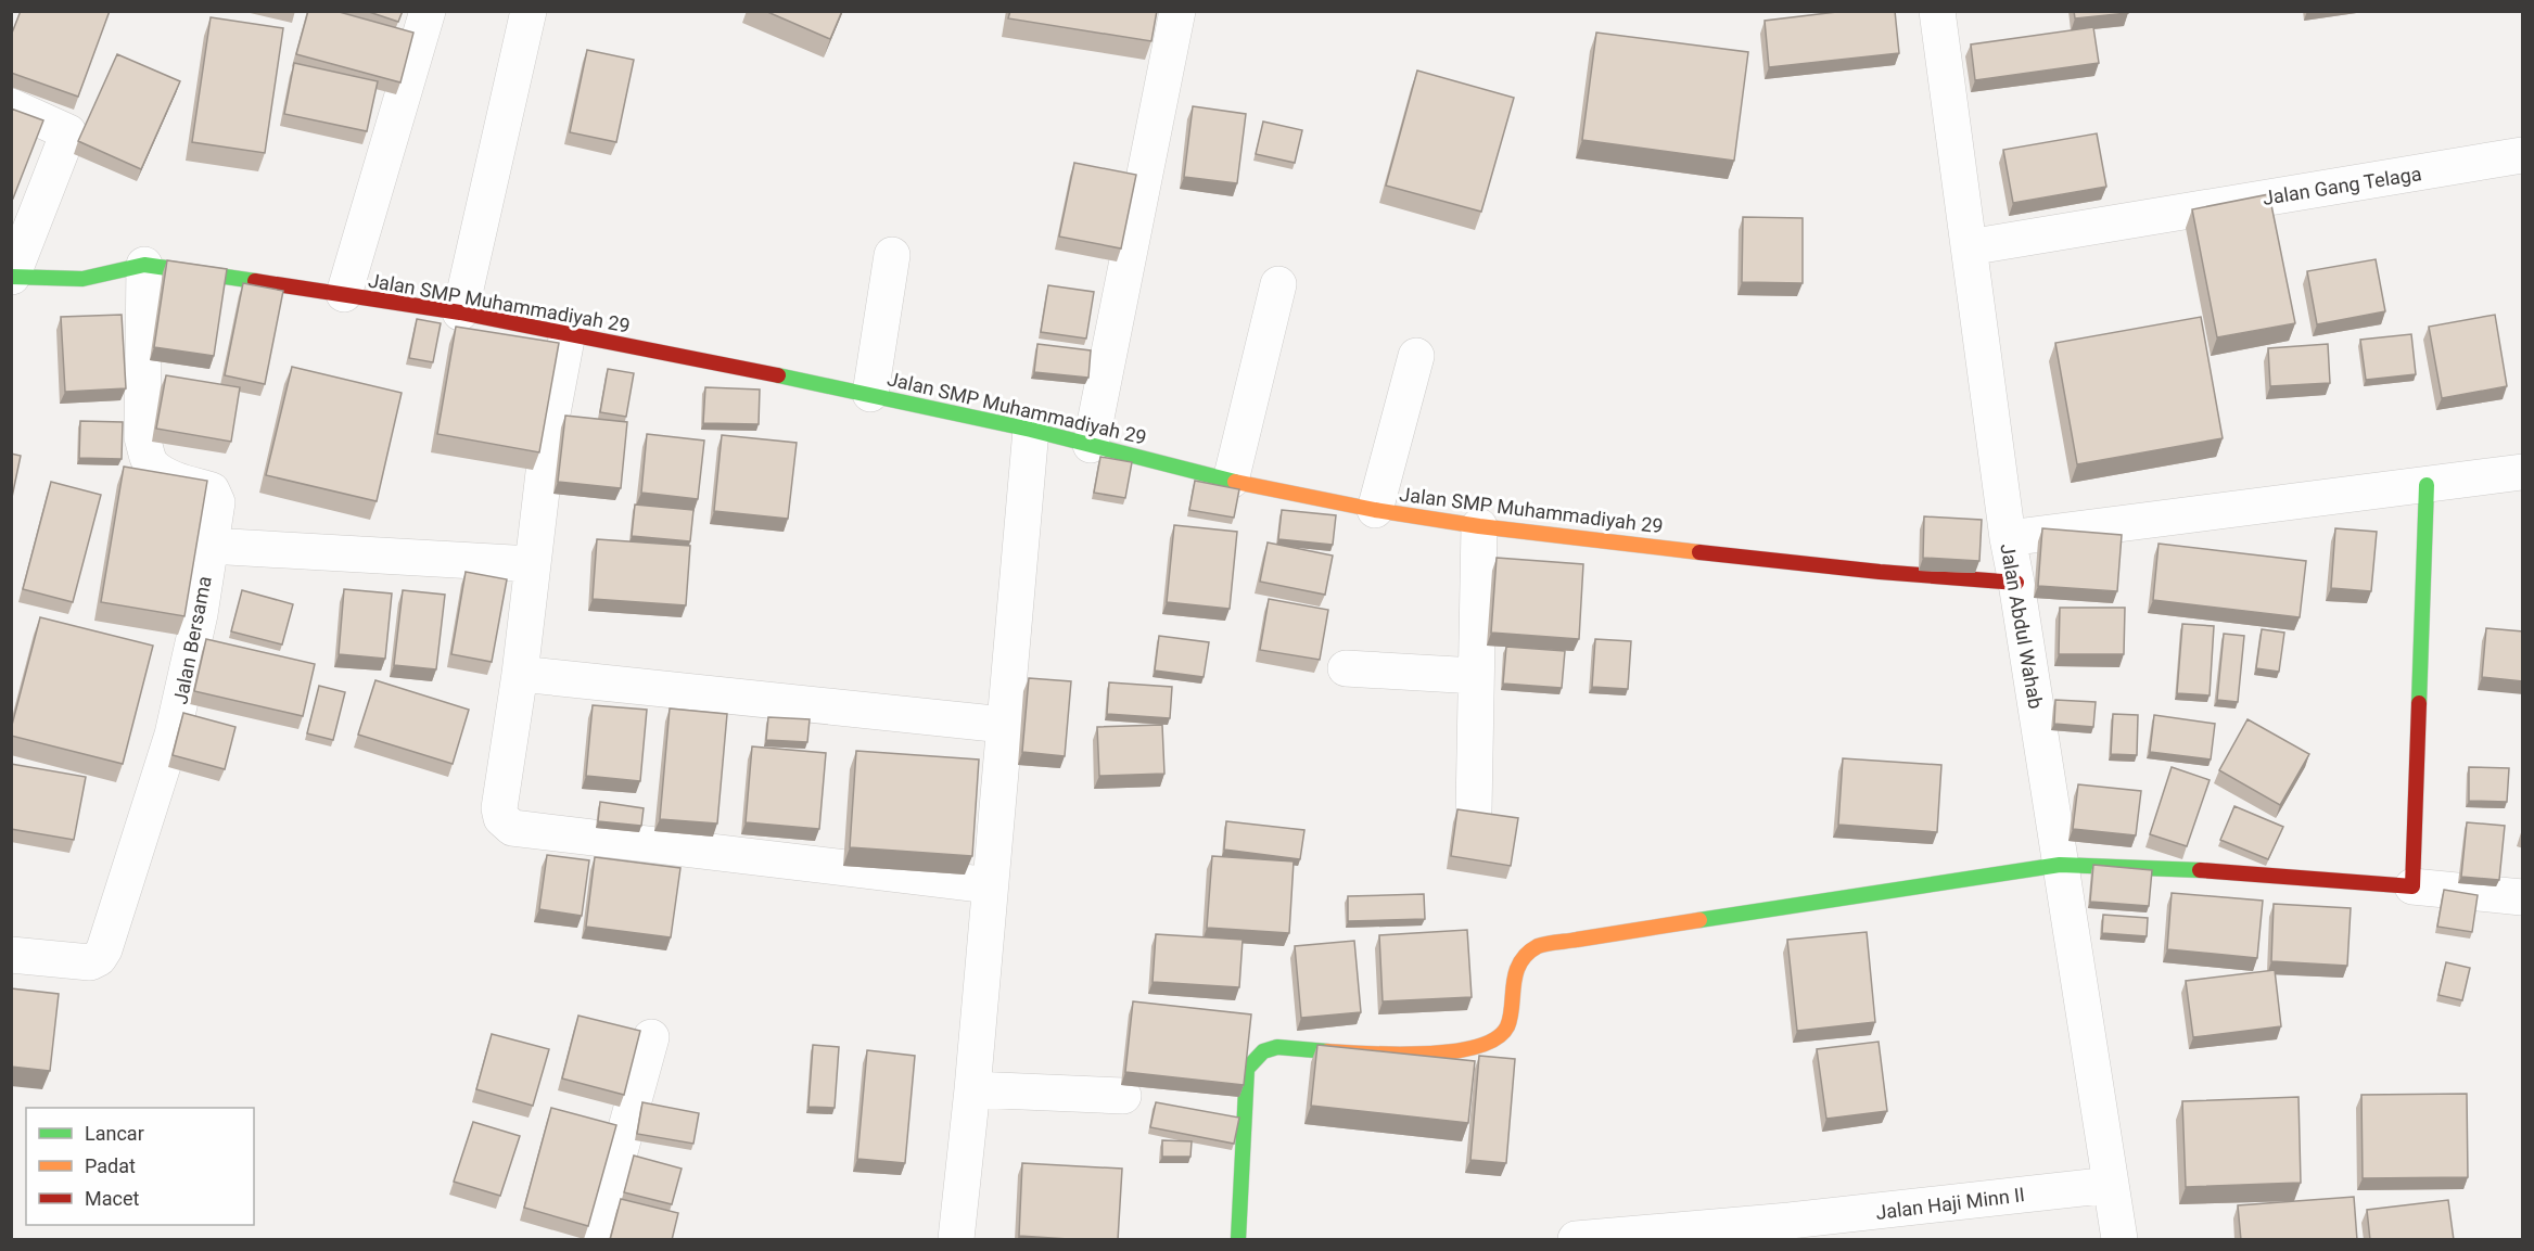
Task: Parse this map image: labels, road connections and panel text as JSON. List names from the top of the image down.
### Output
{
  "streets": {
    "street": [
      "Jalan Gang Telaga",
      "Jalan SMP Muhammadiyah 29",
      "Jalan Abdul Wahab",
      "Jalan Bersama",
      "Jalan Haji Minn II"
    ]
  },
  "crossings": [
    ["Jalan Gang Telaga", "Jalan Abdul Wahab"],
    ["Jalan SMP Muhammadiyah 29", "Jalan Abdul Wahab"],
    ["Jalan SMP Muhammadiyah 29", "Jalan Bersama"],
    ["Jalan Abdul Wahab", "Jalan Haji Minn II"]
  ],
  "legend": ["Lancar", "Padat", "Macet"]
}
